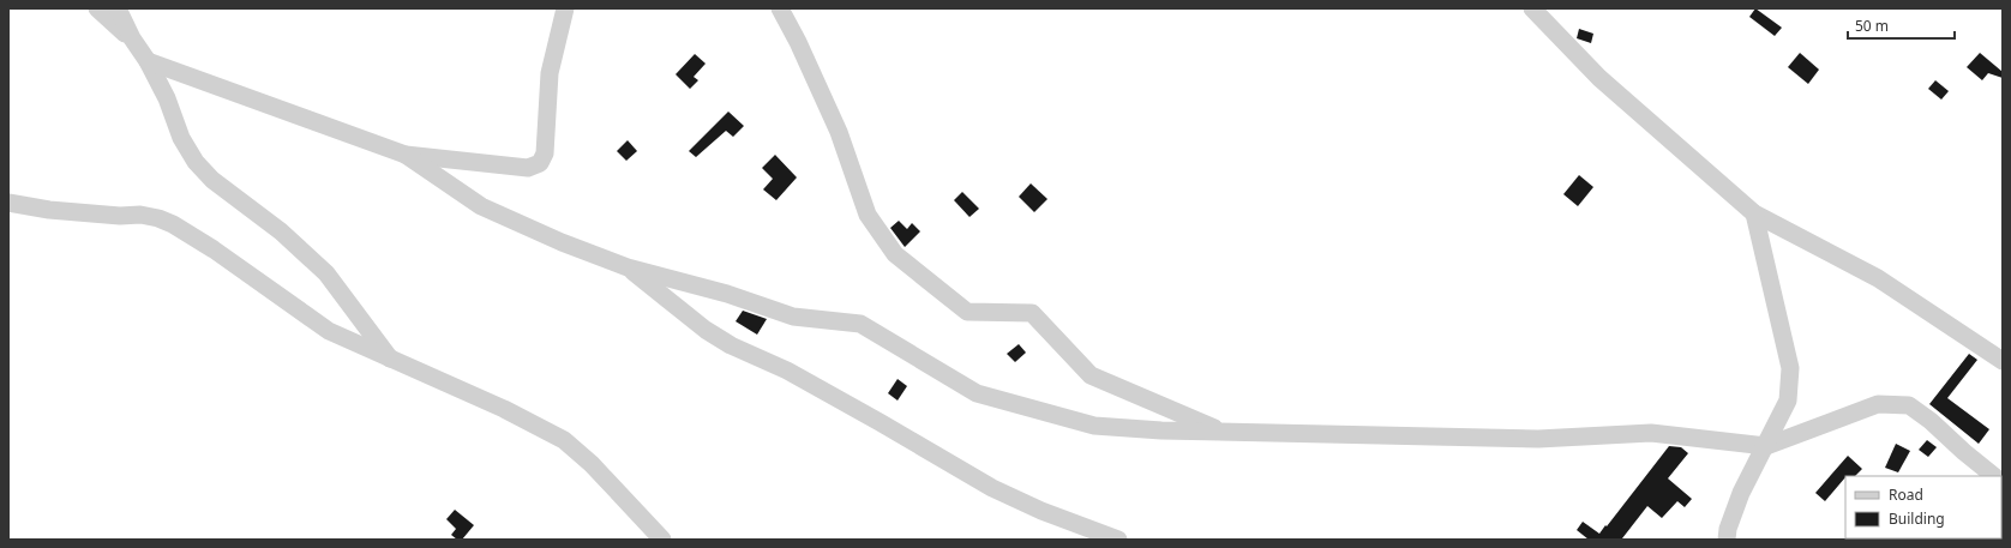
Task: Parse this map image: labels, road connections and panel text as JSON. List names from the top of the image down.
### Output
{
  "legend": ["Road", "Building"],
  "scale_bar": "50 m"
}
